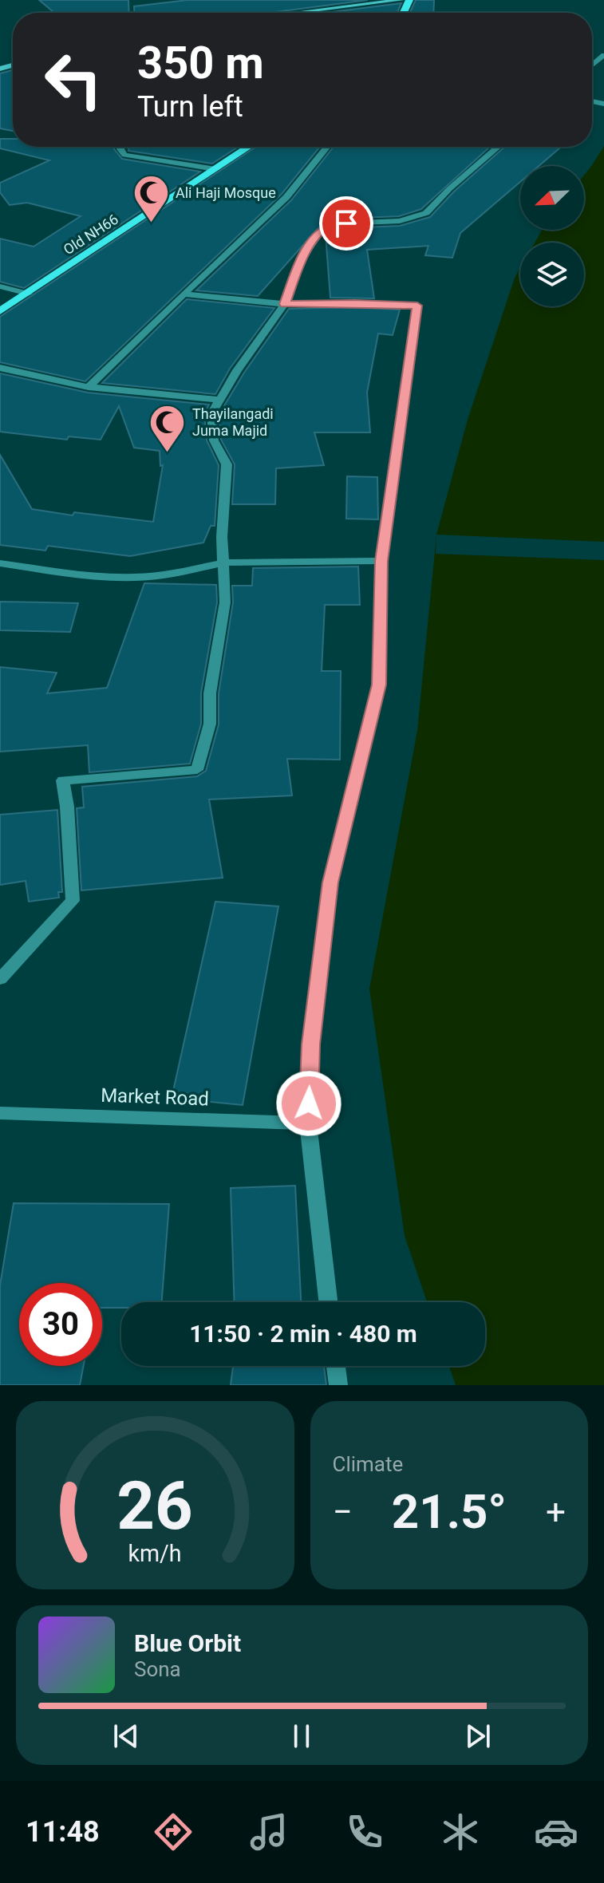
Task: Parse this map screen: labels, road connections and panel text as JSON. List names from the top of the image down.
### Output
{
  "streets": {
    "main road": ["Old NH66"],
    "street": ["Market Road"]
  },
  "places": {
    "mosque": ["Ali Haji Mosque", "Thayilangadi Juma Majid"]
  },
  "north": "bottom left",
  "page": {
    "turn": ["350 m", "Turn left"],
    "limit": "30",
    "trip": "11:50 · 2 min · 480 m",
    "tile": "Climate",
    "heat": ["−", "21.5°", "+"],
    "song": ["Blue Orbit", "Sona"],
    "tabs": "11:48",
    "gauge": ["26", "km/h"]
  }
}
